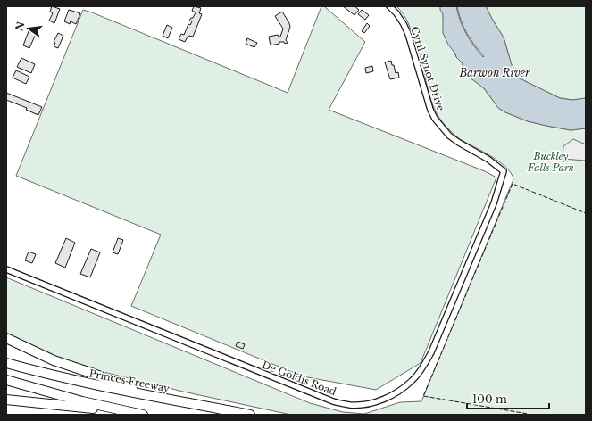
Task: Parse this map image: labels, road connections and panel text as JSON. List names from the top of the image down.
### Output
{
  "streets": {
    "highway": ["Princes Freeway"],
    "street": ["Cyril Synot Drive", "De Goldis Road"]
  },
  "crossings": [
    ["Cyril Synot Drive", "De Goldis Road"]
  ],
  "water": ["Barwon River"],
  "parks": ["Buckley Falls Park"],
  "scale_bar": "100 m",
  "north": "left"
}
